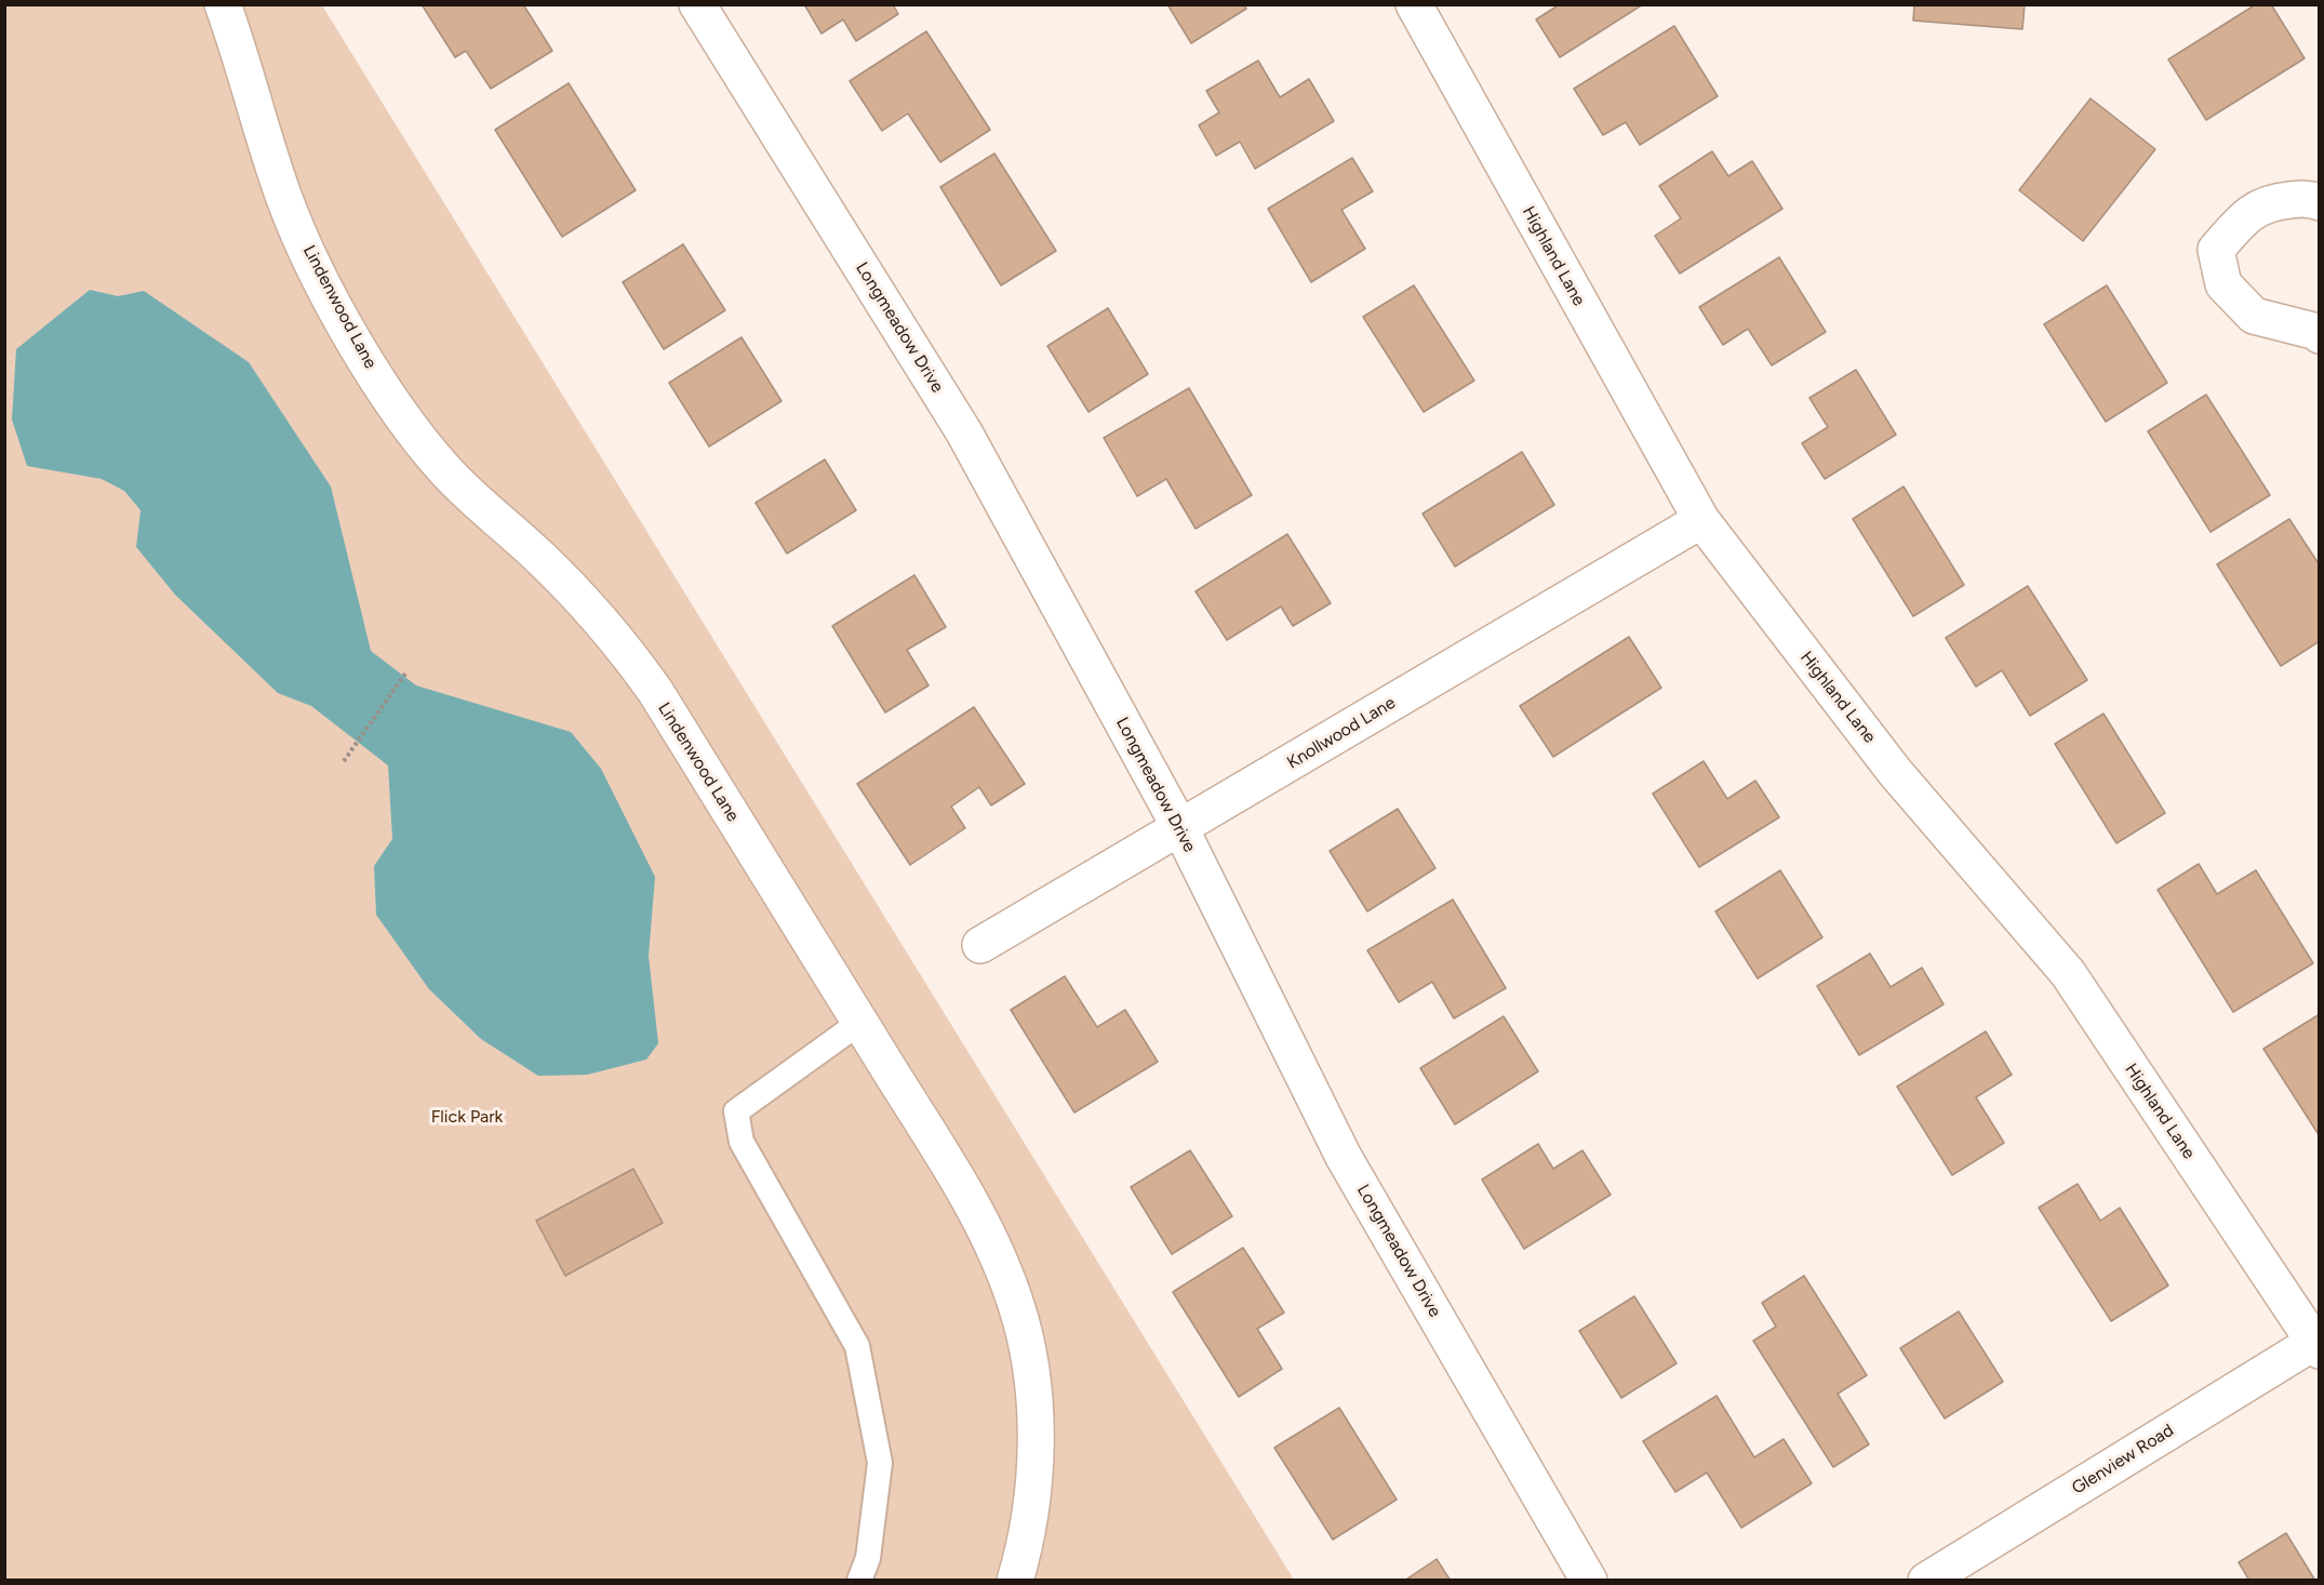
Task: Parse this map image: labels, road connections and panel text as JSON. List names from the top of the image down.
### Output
{
  "streets": {
    "street": [
      "Highland Lane",
      "Lindenwood Lane",
      "Longmeadow Drive",
      "Knollwood Lane",
      "Glenview Road"
    ]
  },
  "crossings": [
    ["Highland Lane", "Knollwood Lane"],
    ["Highland Lane", "Glenview Road"],
    ["Longmeadow Drive", "Knollwood Lane"]
  ],
  "parks": ["Flick Park"]
}
